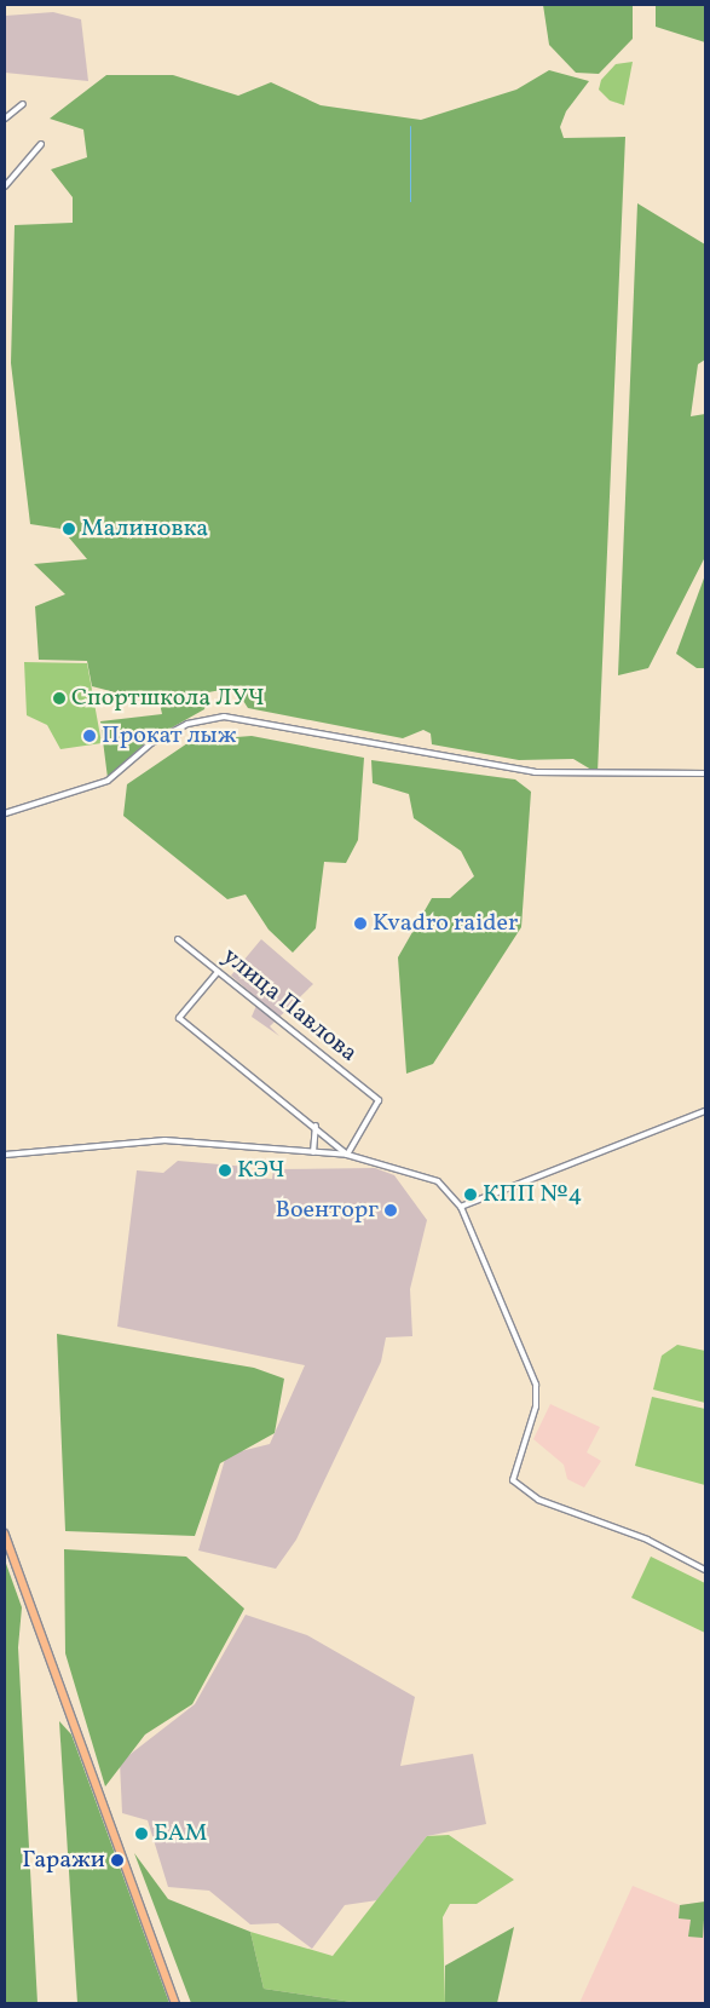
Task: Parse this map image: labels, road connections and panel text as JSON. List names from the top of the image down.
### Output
{
  "streets": {
    "street": ["улица Павлова"]
  },
  "places": [
    "Малиновка",
    "Спортшкола ЛУЧ",
    "Прокат лыж",
    "Kvadro raider",
    "КЭЧ",
    "КПП №4",
    "Военторг",
    "БАМ",
    "Гаражи"
  ]
}
